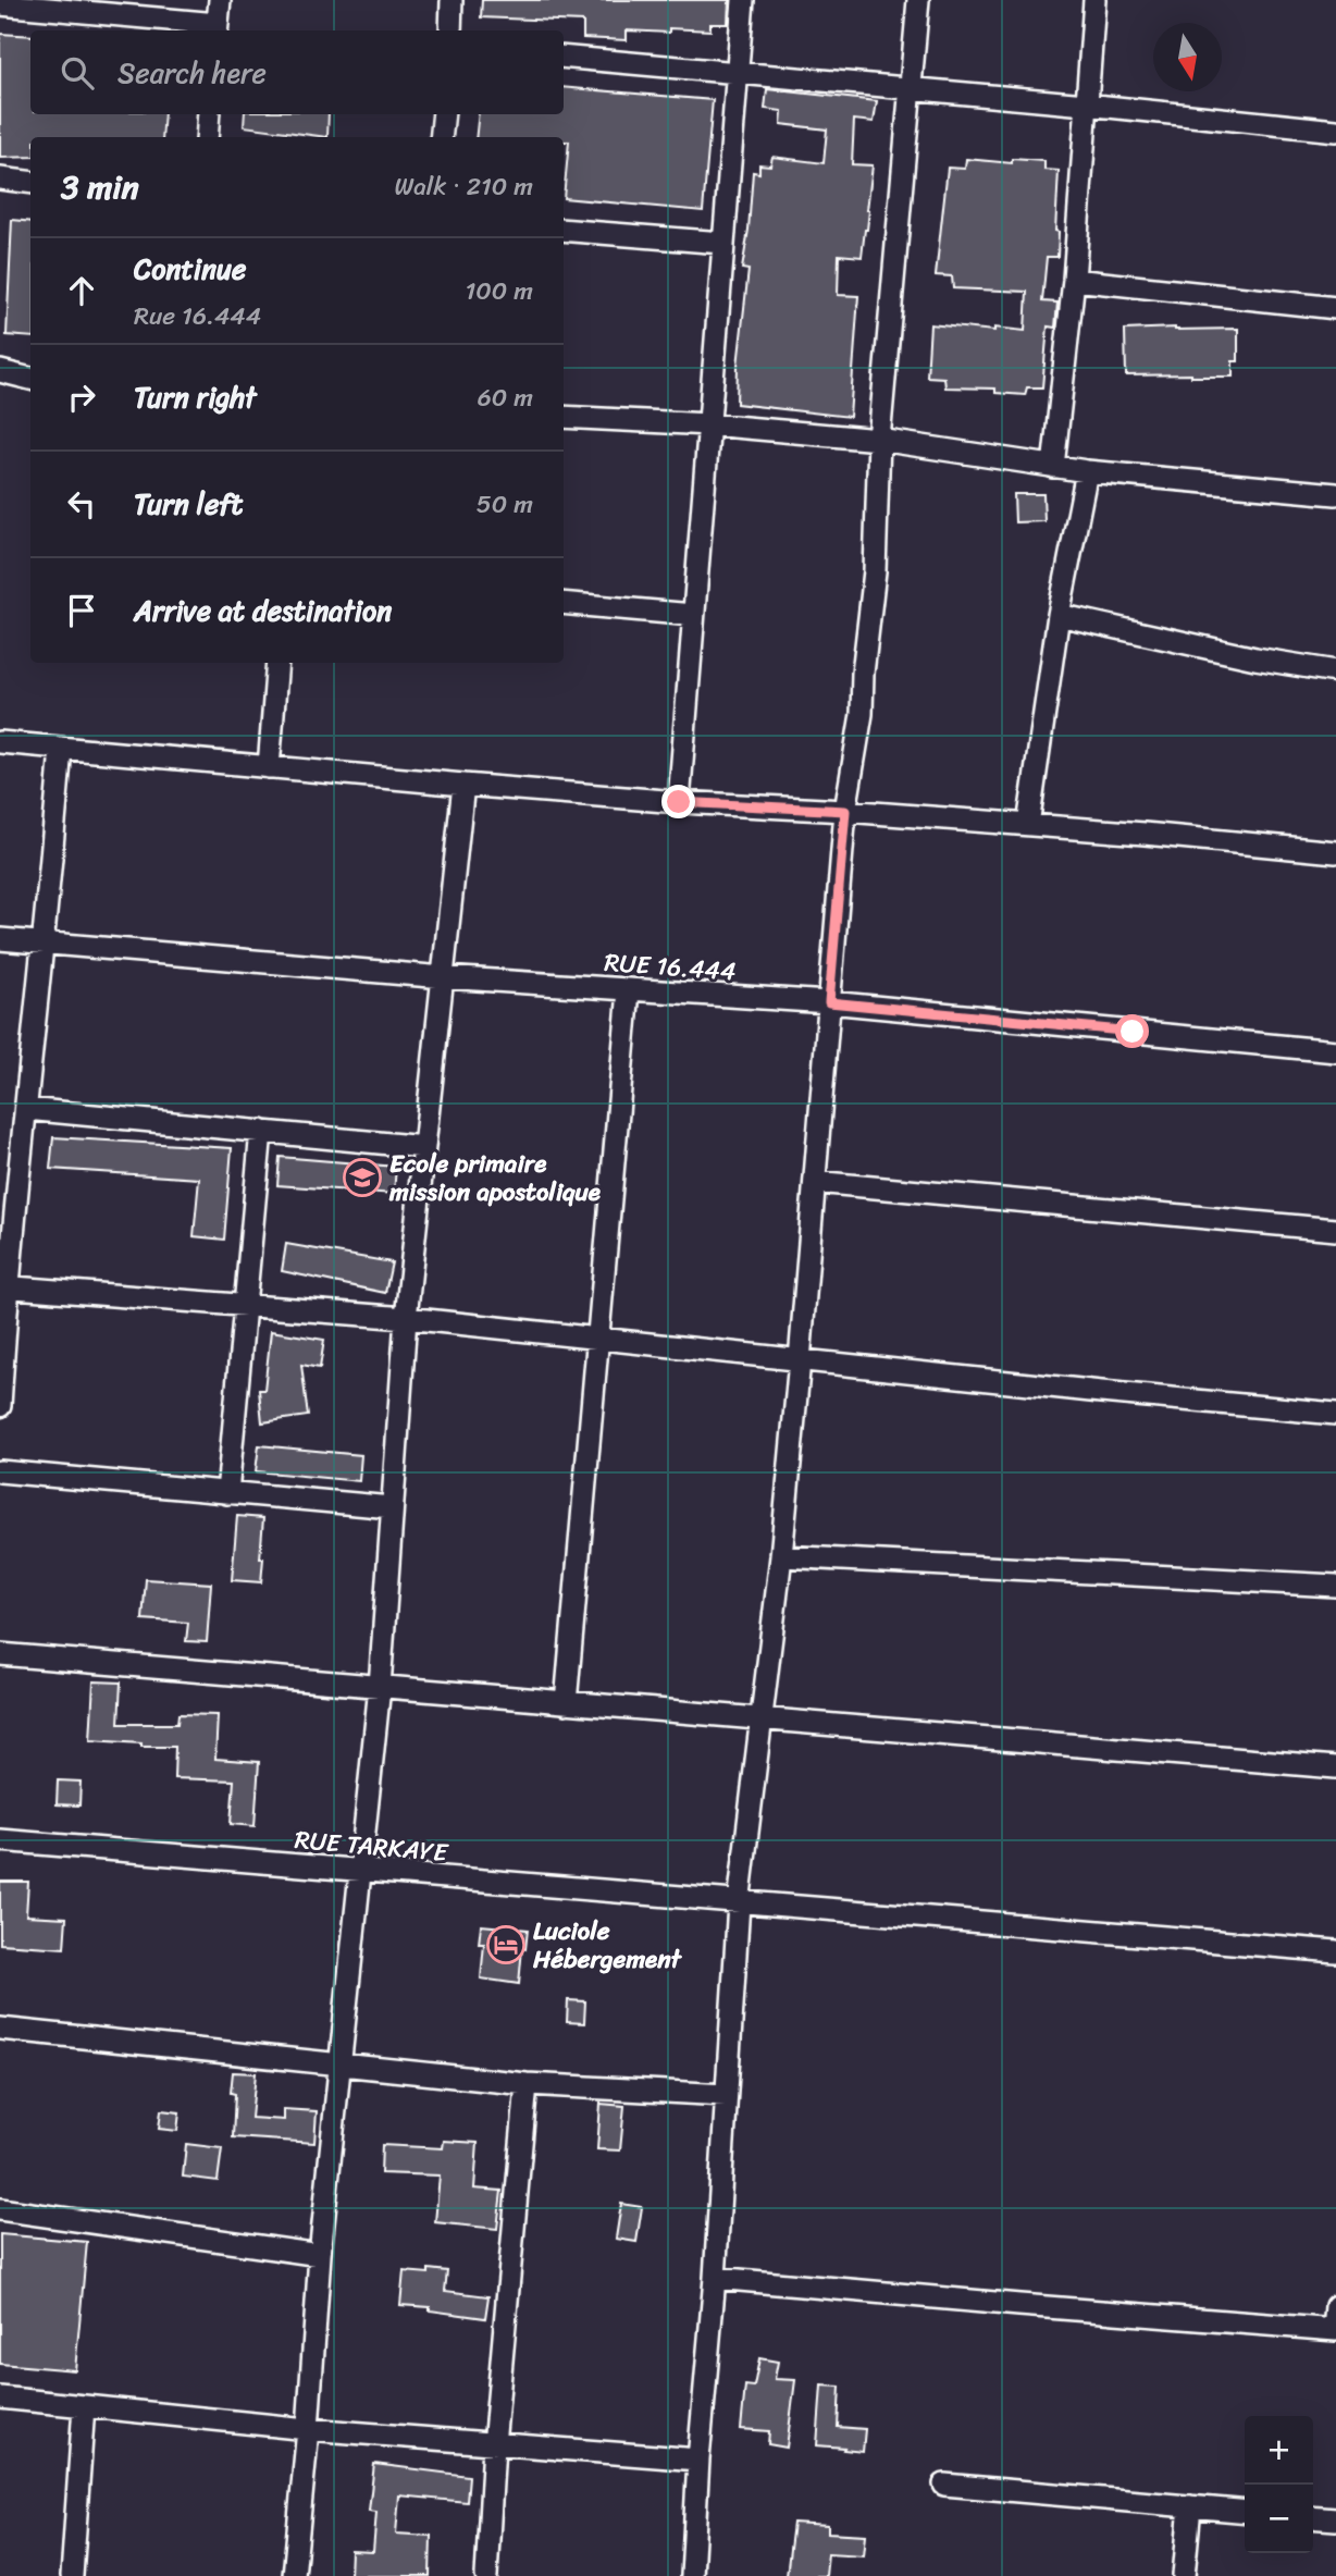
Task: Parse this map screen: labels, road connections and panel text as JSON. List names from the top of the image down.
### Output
{
  "streets": {
    "street": ["RUE 16.444", "RUE TARKAYE"]
  },
  "places": {
    "school or university": ["Ecole primaire mission apostolique"],
    "hotel": ["Luciole Hébergement"]
  },
  "north": "bottom",
  "page": {
    "search": "Search here",
    "heading": ["3 min", "Walk · 210 m"],
    "list": [
      ["Continue", "Rue 16.444", "100 m"],
      ["Turn right", "60 m"],
      ["Turn left", "50 m"],
      "Arrive at destination"
    ],
    "map_buttons": ["+", "−"]
  }
}
